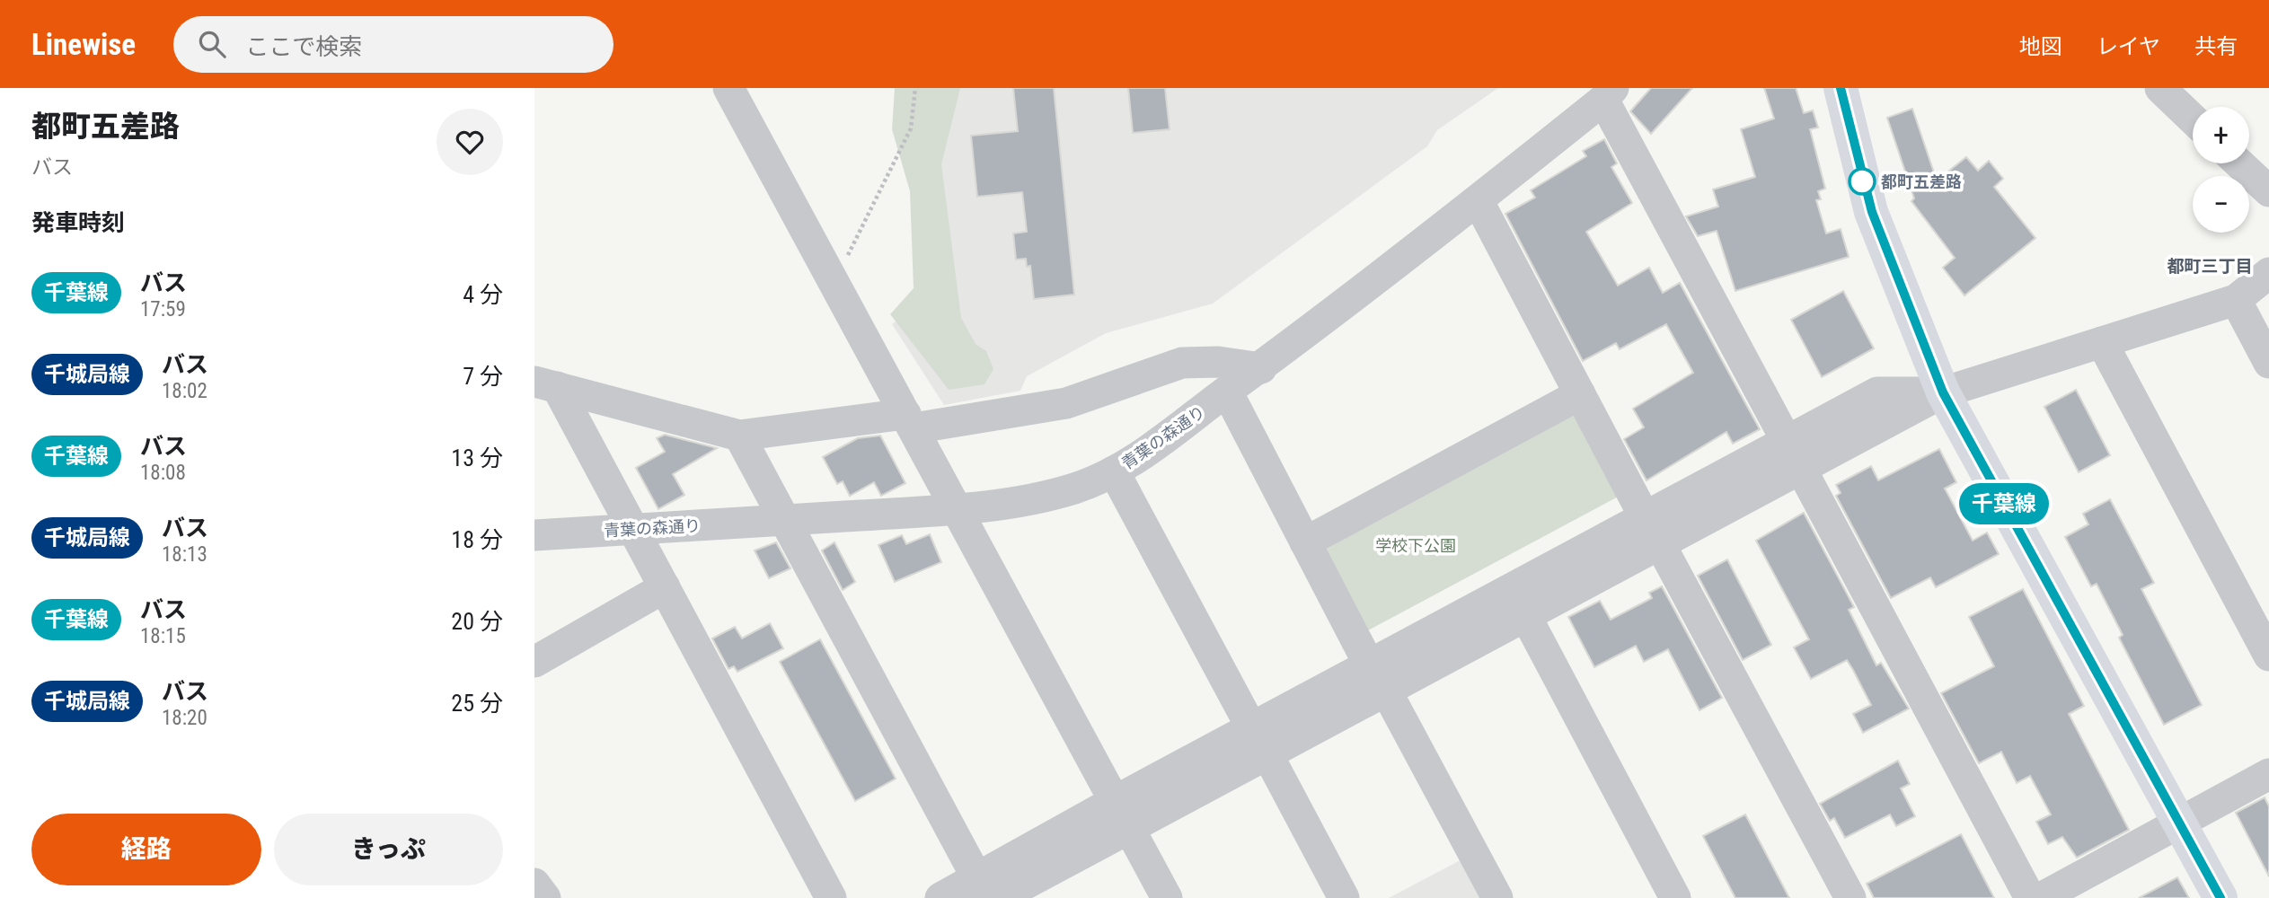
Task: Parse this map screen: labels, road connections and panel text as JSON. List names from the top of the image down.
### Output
{
  "streets": {
    "street": ["青葉の森通り"]
  },
  "districts": ["都町三丁目"],
  "parks": ["学校下公園"],
  "places": ["都町五差路"],
  "lines": ["bus line 千葉線"],
  "page": {
    "header": "Linewise",
    "search": "ここで検索",
    "nav": ["地図", "レイヤ", "共有"],
    "heading": [
      ["都町五差路", "バス"],
      "発車時刻"
    ],
    "on_map": "千葉線",
    "map_buttons": ["+", "−"],
    "list": [
      {
        "mark": "千葉線",
        "name": "バス",
        "note": "17:59",
        "value": "4 分"
      },
      {
        "mark": "千城局線",
        "name": "バス",
        "note": "18:02",
        "value": "7 分"
      },
      {
        "mark": "千葉線",
        "name": "バス",
        "note": "18:08",
        "value": "13 分"
      },
      {
        "mark": "千城局線",
        "name": "バス",
        "note": "18:13",
        "value": "18 分"
      },
      {
        "mark": "千葉線",
        "name": "バス",
        "note": "18:15",
        "value": "20 分"
      },
      {
        "mark": "千城局線",
        "name": "バス",
        "note": "18:20",
        "value": "25 分"
      }
    ],
    "buttons": ["経路", "きっぷ"]
  }
}
